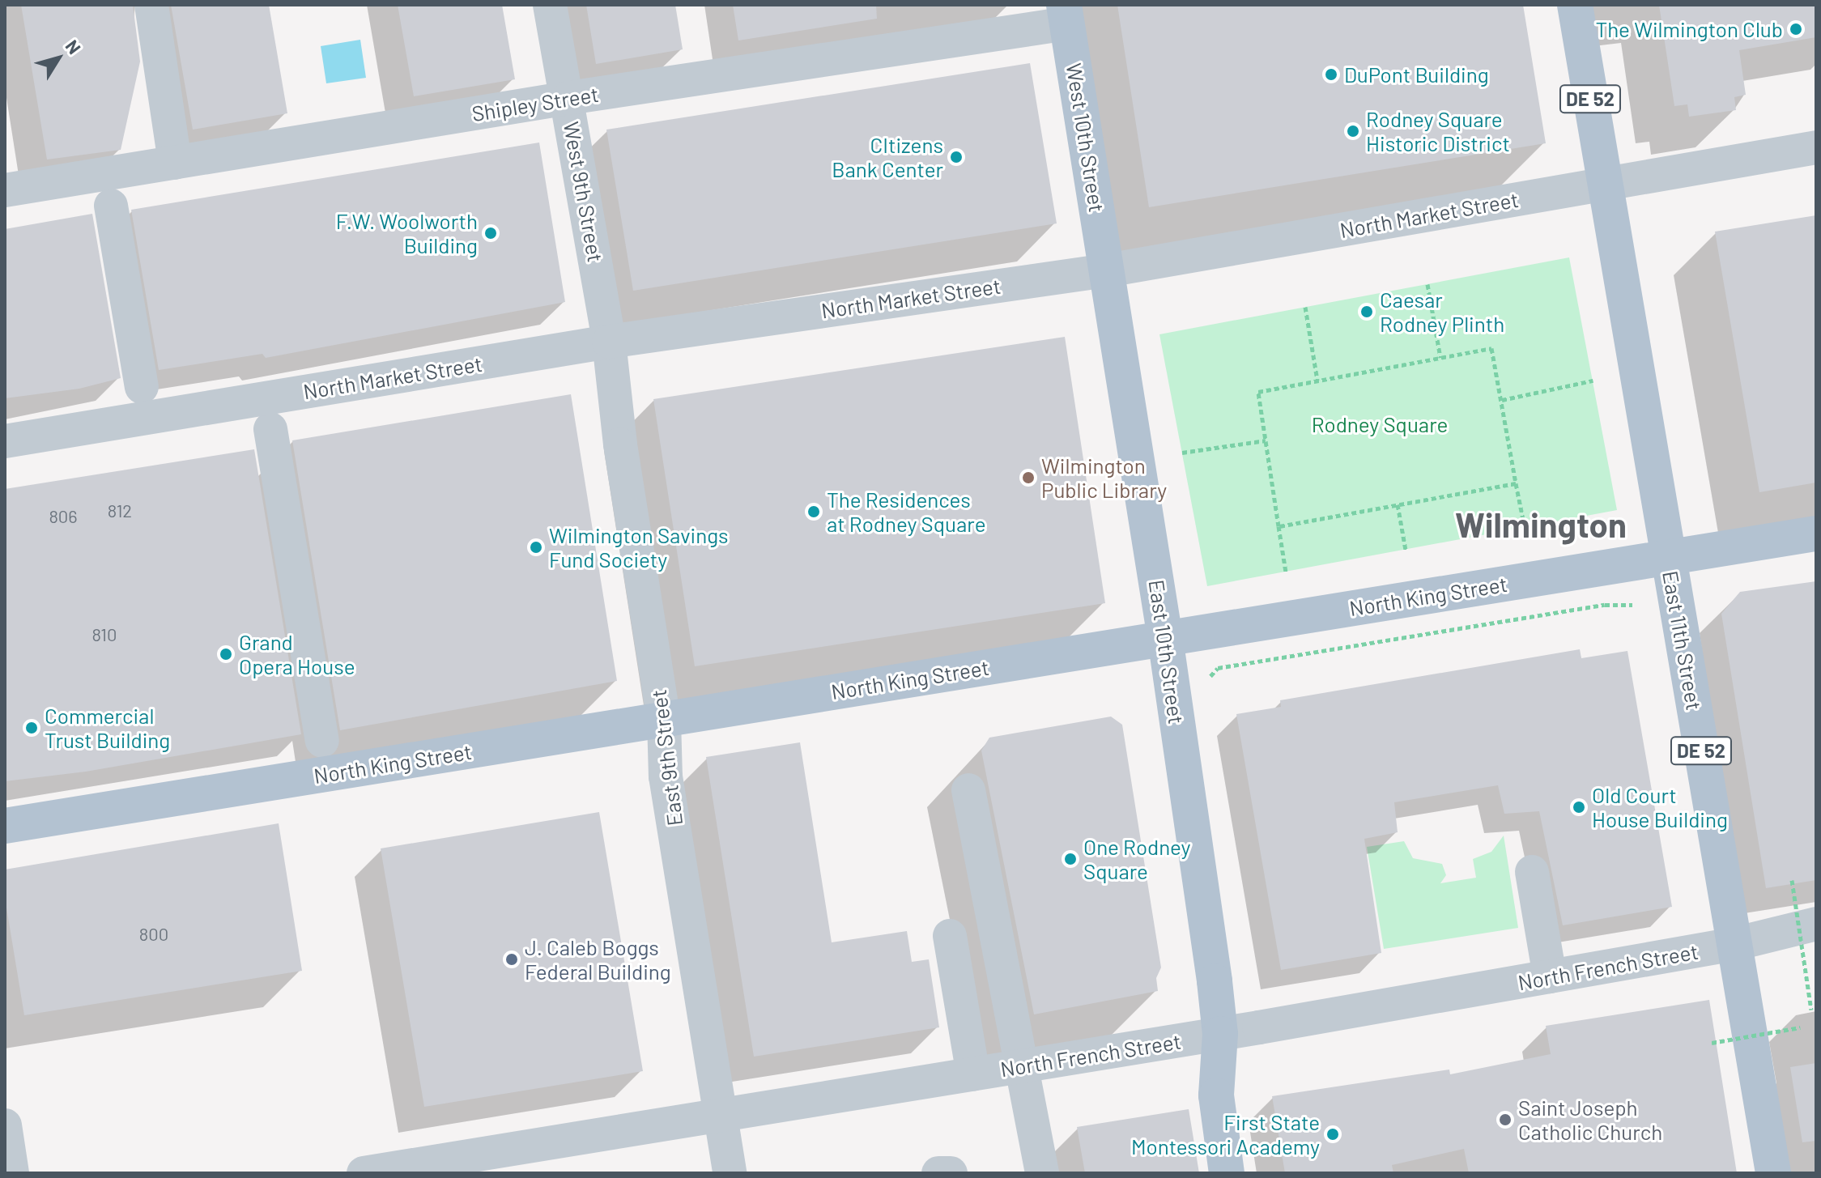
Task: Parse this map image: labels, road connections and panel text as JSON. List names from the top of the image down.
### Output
{
  "streets": {
    "main road": [
      "DE 52",
      "West 10th Street",
      "North King Street",
      "East 11th Street",
      "East 10th Street"
    ],
    "street": [
      "Shipley Street",
      "West 9th Street",
      "North Market Street",
      "East 9th Street",
      "North French Street"
    ]
  },
  "crossings": [
    ["DE 52", "North Market Street"],
    ["DE 52", "East 11th Street"],
    ["Shipley Street", "West 10th Street"],
    ["Shipley Street", "West 9th Street"],
    ["West 10th Street", "North Market Street"],
    ["West 10th Street", "East 10th Street"],
    ["West 9th Street", "North Market Street"],
    ["West 9th Street", "East 9th Street"],
    ["North Market Street", "East 11th Street"],
    ["North Market Street", "East 10th Street"],
    ["North Market Street", "East 9th Street"],
    ["North King Street", "East 11th Street"],
    ["North King Street", "East 10th Street"],
    ["North King Street", "East 9th Street"],
    ["East 11th Street", "North French Street"],
    ["East 10th Street", "North French Street"],
    ["East 9th Street", "North French Street"]
  ],
  "districts": ["Wilmington"],
  "parks": ["Rodney Square"],
  "places": [
    "The Wilmington Club",
    "DuPont Building",
    "Rodney Square Historic District",
    "CItizens Bank Center",
    "F.W. Woolworth Building",
    "Caesar Rodney Plinth",
    "Wilmington Public Library",
    "The Residences at Rodney Square",
    "Wilmington Savings Fund Society",
    "Grand Opera House",
    "Commercial Trust Building",
    "Old Court House Building",
    "One Rodney Square",
    "J. Caleb Boggs Federal Building",
    "Saint Joseph Catholic Church",
    "First State Montessori Academy"
  ],
  "house_numbers": [
    "812",
    "806",
    "810",
    "800"
  ],
  "north": "top right"
}
